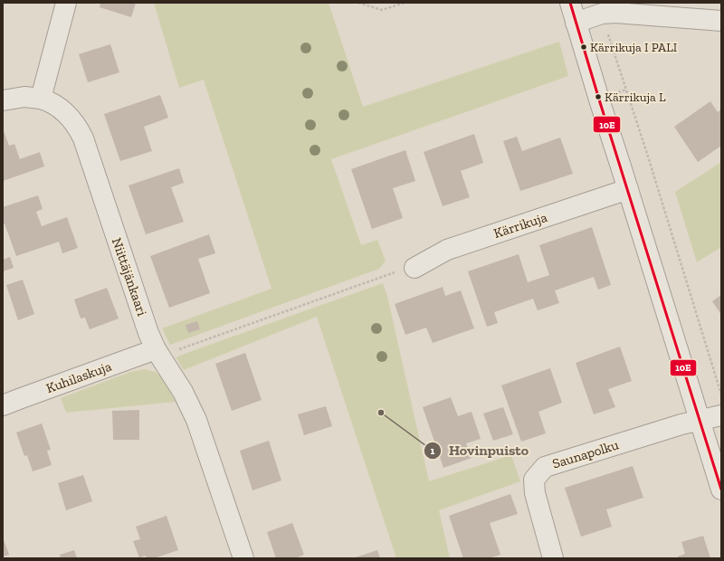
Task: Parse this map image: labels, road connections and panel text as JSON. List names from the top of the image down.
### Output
{
  "streets": {
    "street": [
      "Kärrikuja",
      "Niittäjänkaari",
      "Kuhilaskuja",
      "Saunapolku"
    ]
  },
  "crossings": [
    ["Niittäjänkaari", "Kuhilaskuja"]
  ],
  "places": ["Kärrikuja I PALI", "Kärrikuja L", "Hovinpuisto"],
  "lines": ["transit line 10E"]
}
